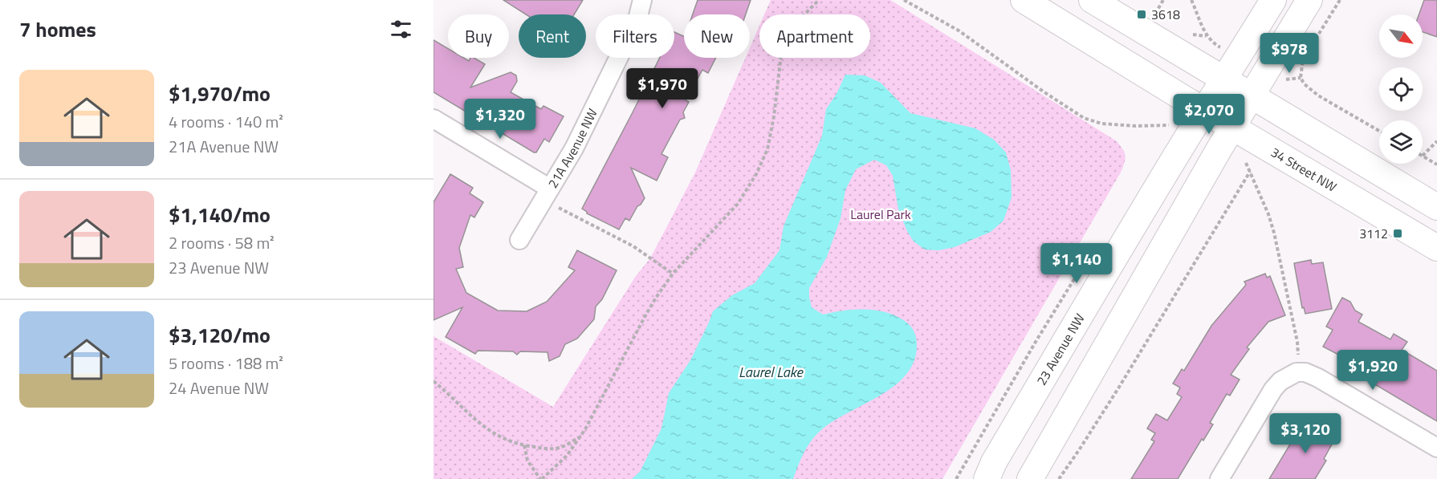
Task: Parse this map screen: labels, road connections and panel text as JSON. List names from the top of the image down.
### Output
{
  "streets": {
    "main road": ["34 Street NW", "23 Avenue NW"],
    "street": ["21A Avenue NW"]
  },
  "crossings": [
    ["34 Street NW", "23 Avenue NW"]
  ],
  "water": ["Laurel Lake"],
  "parks": ["Laurel Park"],
  "places": {
    "transit": ["3618", "3112"]
  },
  "north": "bottom right",
  "page": {
    "heading": "7 homes",
    "chip": [
      "Buy",
      "Rent",
      "Filters",
      "New",
      "Apartment"
    ],
    "price": [
      "$978",
      "$1,970",
      "$2,070",
      "$1,320",
      "$1,140",
      "$1,920",
      "$3,120"
    ],
    "list": [
      {
        "name": "$1,970/mo",
        "note": "4 rooms · 140 m² · 21A Avenue NW"
      },
      {
        "name": "$1,140/mo",
        "note": "2 rooms · 58 m² · 23 Avenue NW"
      },
      {
        "name": "$3,120/mo",
        "note": "5 rooms · 188 m² · 24 Avenue NW"
      }
    ]
  }
}
